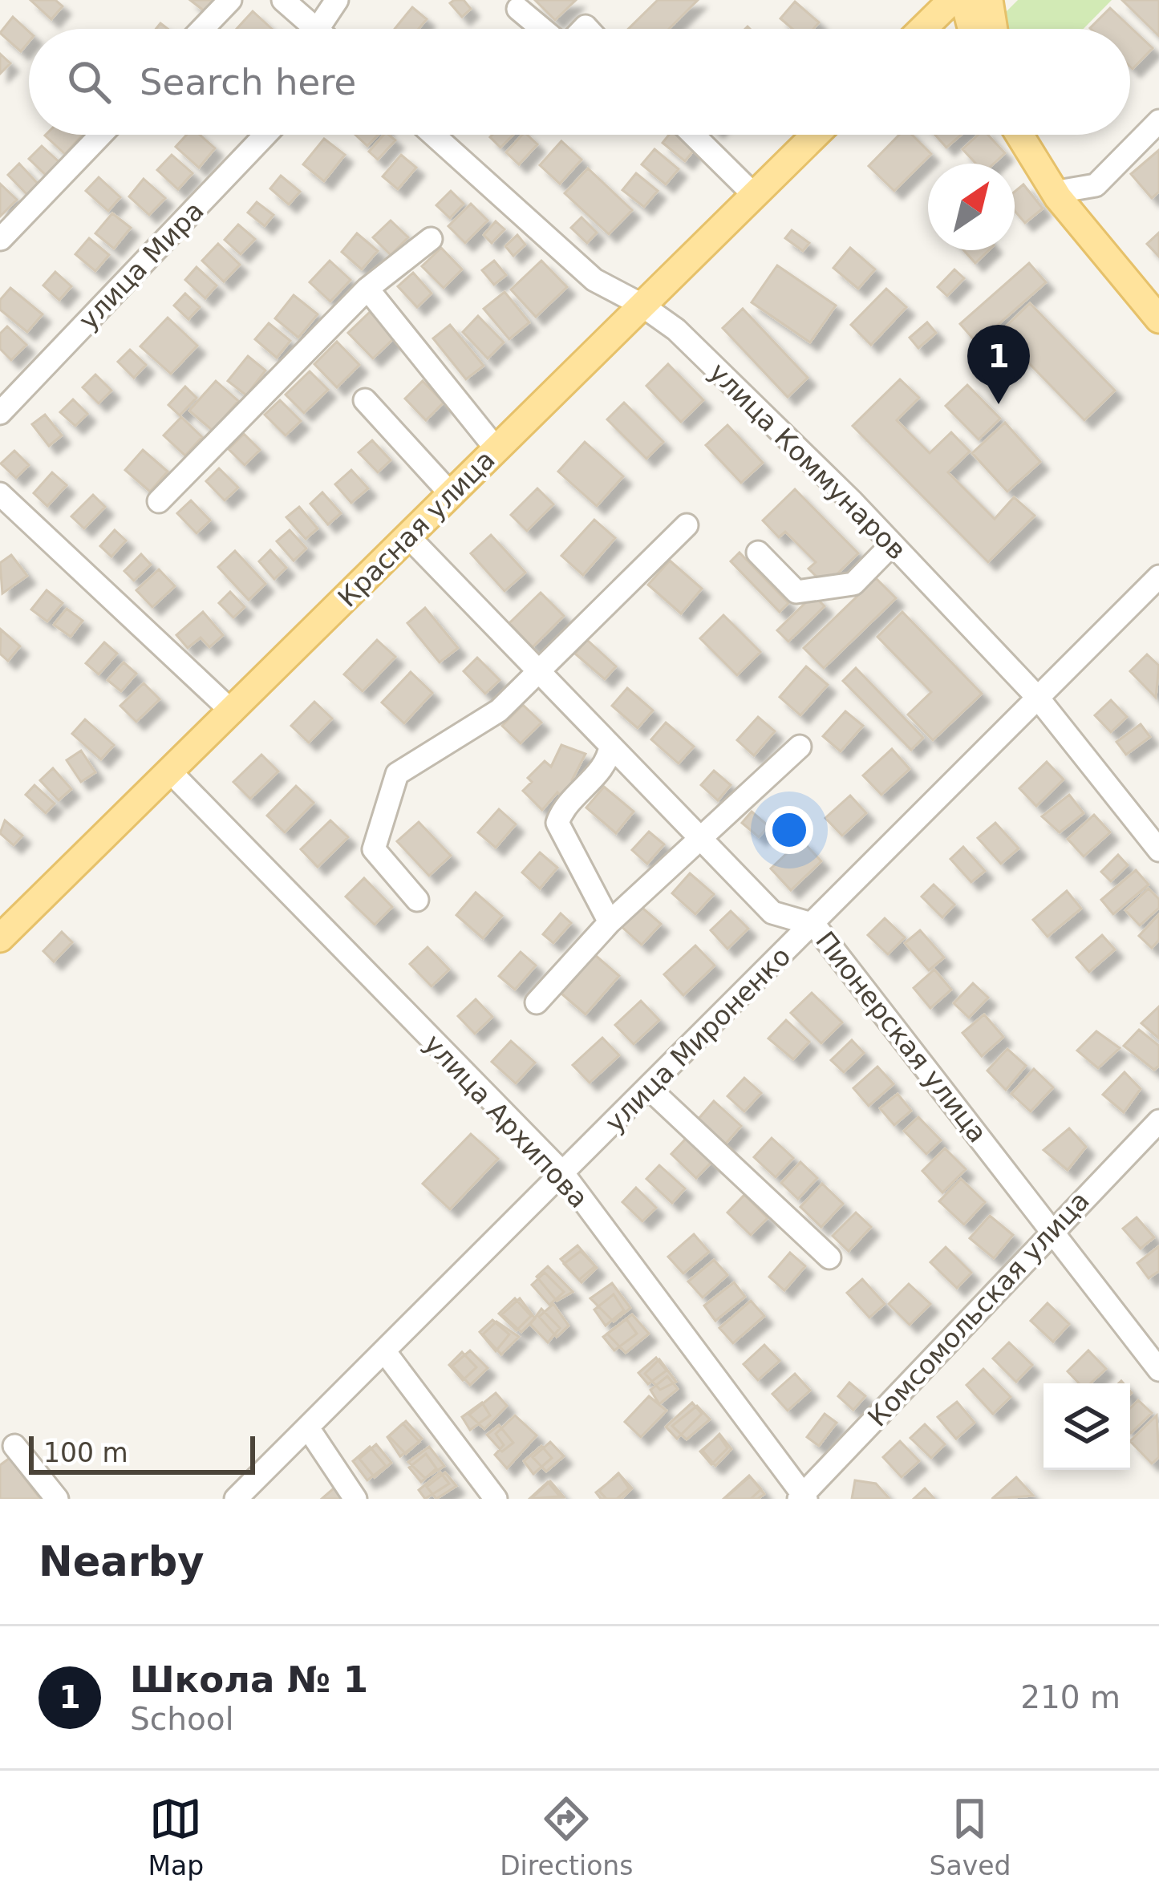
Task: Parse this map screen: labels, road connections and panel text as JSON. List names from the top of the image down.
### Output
{
  "streets": {
    "main road": ["Красная улица"],
    "street": [
      "улица Мира",
      "улица Коммунаров",
      "Пионерская улица",
      "улица Мироненко",
      "улица Архипова",
      "Комсомольская улица"
    ]
  },
  "crossings": [
    ["улица Коммунаров", "Красная улица"],
    ["улица Коммунаров", "улица Мироненко"],
    ["Красная улица", "Пионерская улица"],
    ["Красная улица", "улица Архипова"],
    ["Пионерская улица", "улица Мироненко"],
    ["Пионерская улица", "Комсомольская улица"],
    ["улица Мироненко", "улица Архипова"],
    ["улица Архипова", "Комсомольская улица"]
  ],
  "scale_bar": "100 m",
  "north": "top right",
  "page": {
    "search": "Search here",
    "pins": "1",
    "scale": "100 m",
    "heading": "Nearby",
    "list": [
      {
        "mark": "1",
        "name": "Школа № 1",
        "note": "School",
        "value": "210 m"
      }
    ],
    "nav": ["Map", "Directions", "Saved"]
  }
}
